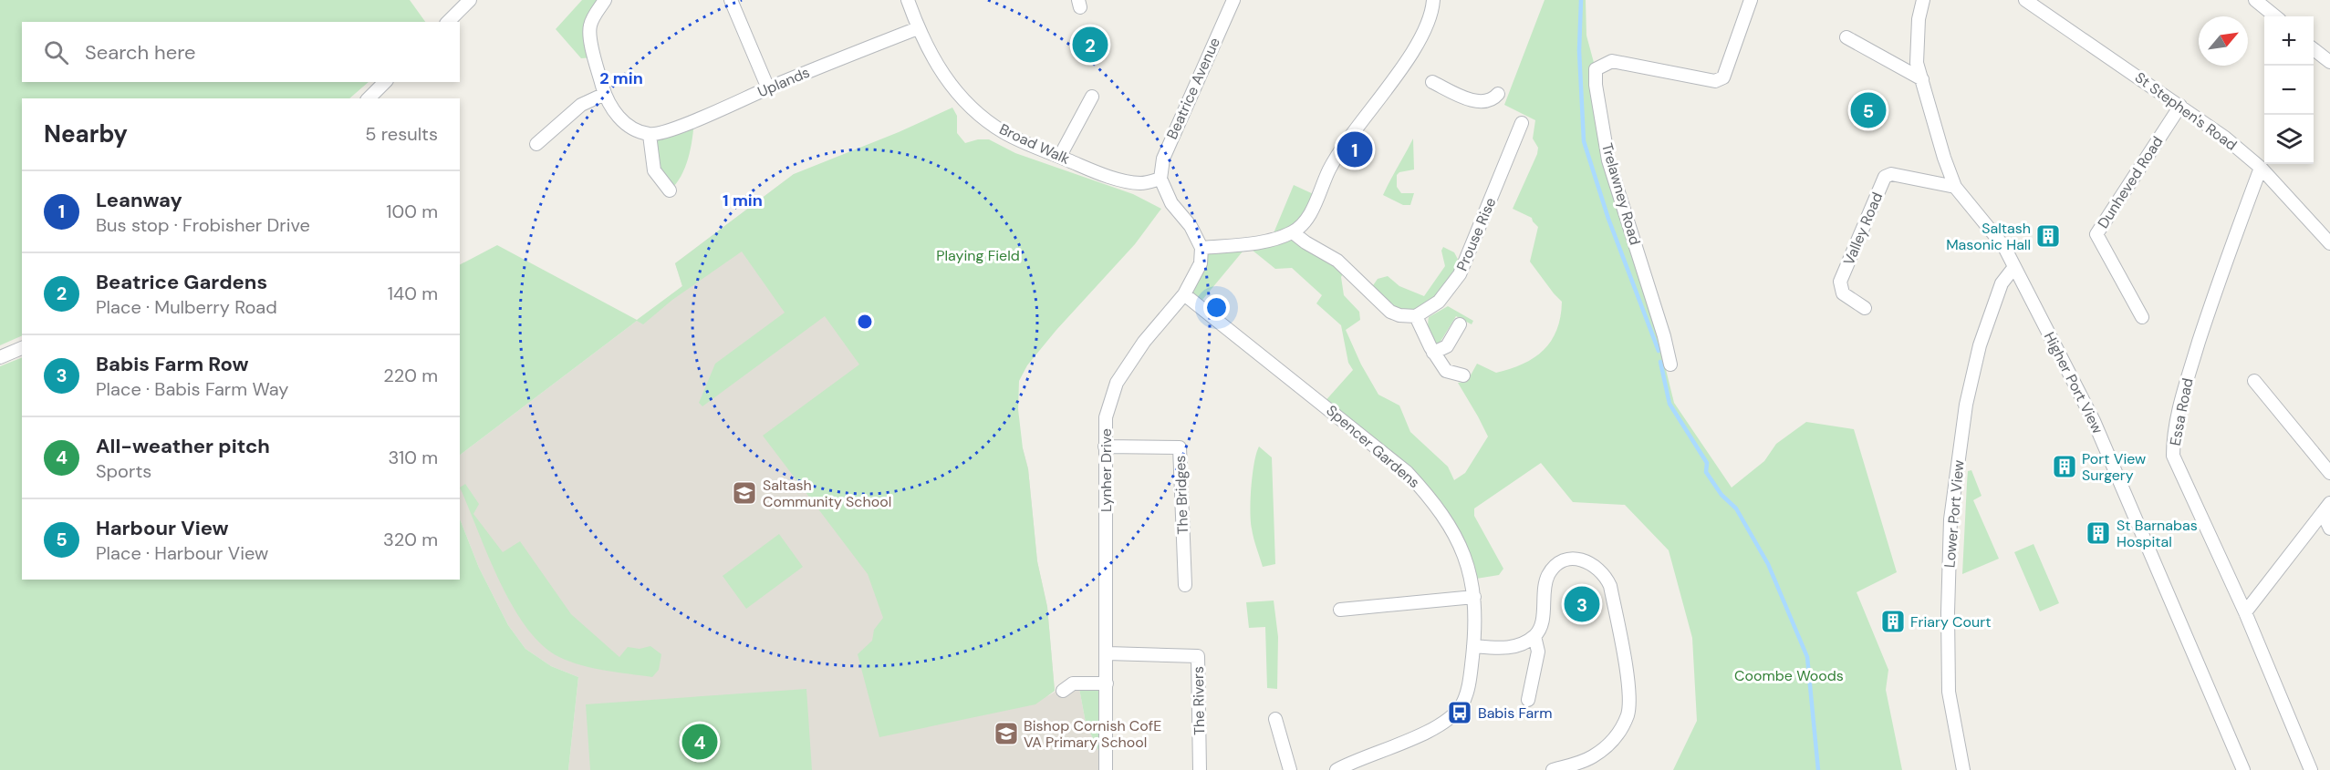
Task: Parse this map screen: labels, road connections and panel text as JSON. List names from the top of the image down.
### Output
{
  "streets": {
    "street": [
      "Uplands",
      "Beatrice Avenue",
      "St Stephen's Road",
      "Broad Walk",
      "Dunheved Road",
      "Trelawney Road",
      "Valley Road",
      "Prouse Rise",
      "Higher Port View",
      "Essa Road",
      "Spencer Gardens",
      "Lynher Drive",
      "The Bridges",
      "Lower Port View",
      "The Rivers"
    ]
  },
  "crossings": [
    ["Uplands", "Broad Walk"],
    ["Beatrice Avenue", "Broad Walk"],
    ["St Stephen's Road", "Dunheved Road"],
    ["St Stephen's Road", "Essa Road"],
    ["Valley Road", "Higher Port View"],
    ["Higher Port View", "Lower Port View"],
    ["Spencer Gardens", "Lynher Drive"],
    ["Lynher Drive", "The Bridges"],
    ["Lynher Drive", "The Rivers"]
  ],
  "parks": ["Playing Field", "Coombe Woods"],
  "places": {
    "building": [
      "Saltash Masonic Hall",
      "Port View Surgery",
      "St Barnabas Hospital",
      "Friary Court"
    ],
    "school or university": ["Saltash Community School", "Bishop Cornish CofE VA Primary School"],
    "bus stop": ["Babis Farm"]
  },
  "north": "top right",
  "page": {
    "map_buttons": ["+", "−"],
    "search": "Search here",
    "pins": [
      "2",
      "5",
      "1",
      "3",
      "4"
    ],
    "heading": ["Nearby", "5 results"],
    "list": [
      {
        "mark": "1",
        "name": "Leanway",
        "note": "Bus stop · Frobisher Drive",
        "value": "100 m"
      },
      {
        "mark": "2",
        "name": "Beatrice Gardens",
        "note": "Place · Mulberry Road",
        "value": "140 m"
      },
      {
        "mark": "3",
        "name": "Babis Farm Row",
        "note": "Place · Babis Farm Way",
        "value": "220 m"
      },
      {
        "mark": "4",
        "name": "All-weather pitch",
        "note": "Sports",
        "value": "310 m"
      },
      {
        "mark": "5",
        "name": "Harbour View",
        "note": "Place · Harbour View",
        "value": "320 m"
      }
    ]
  },
  "rings": ["2 min", "1 min"]
}
